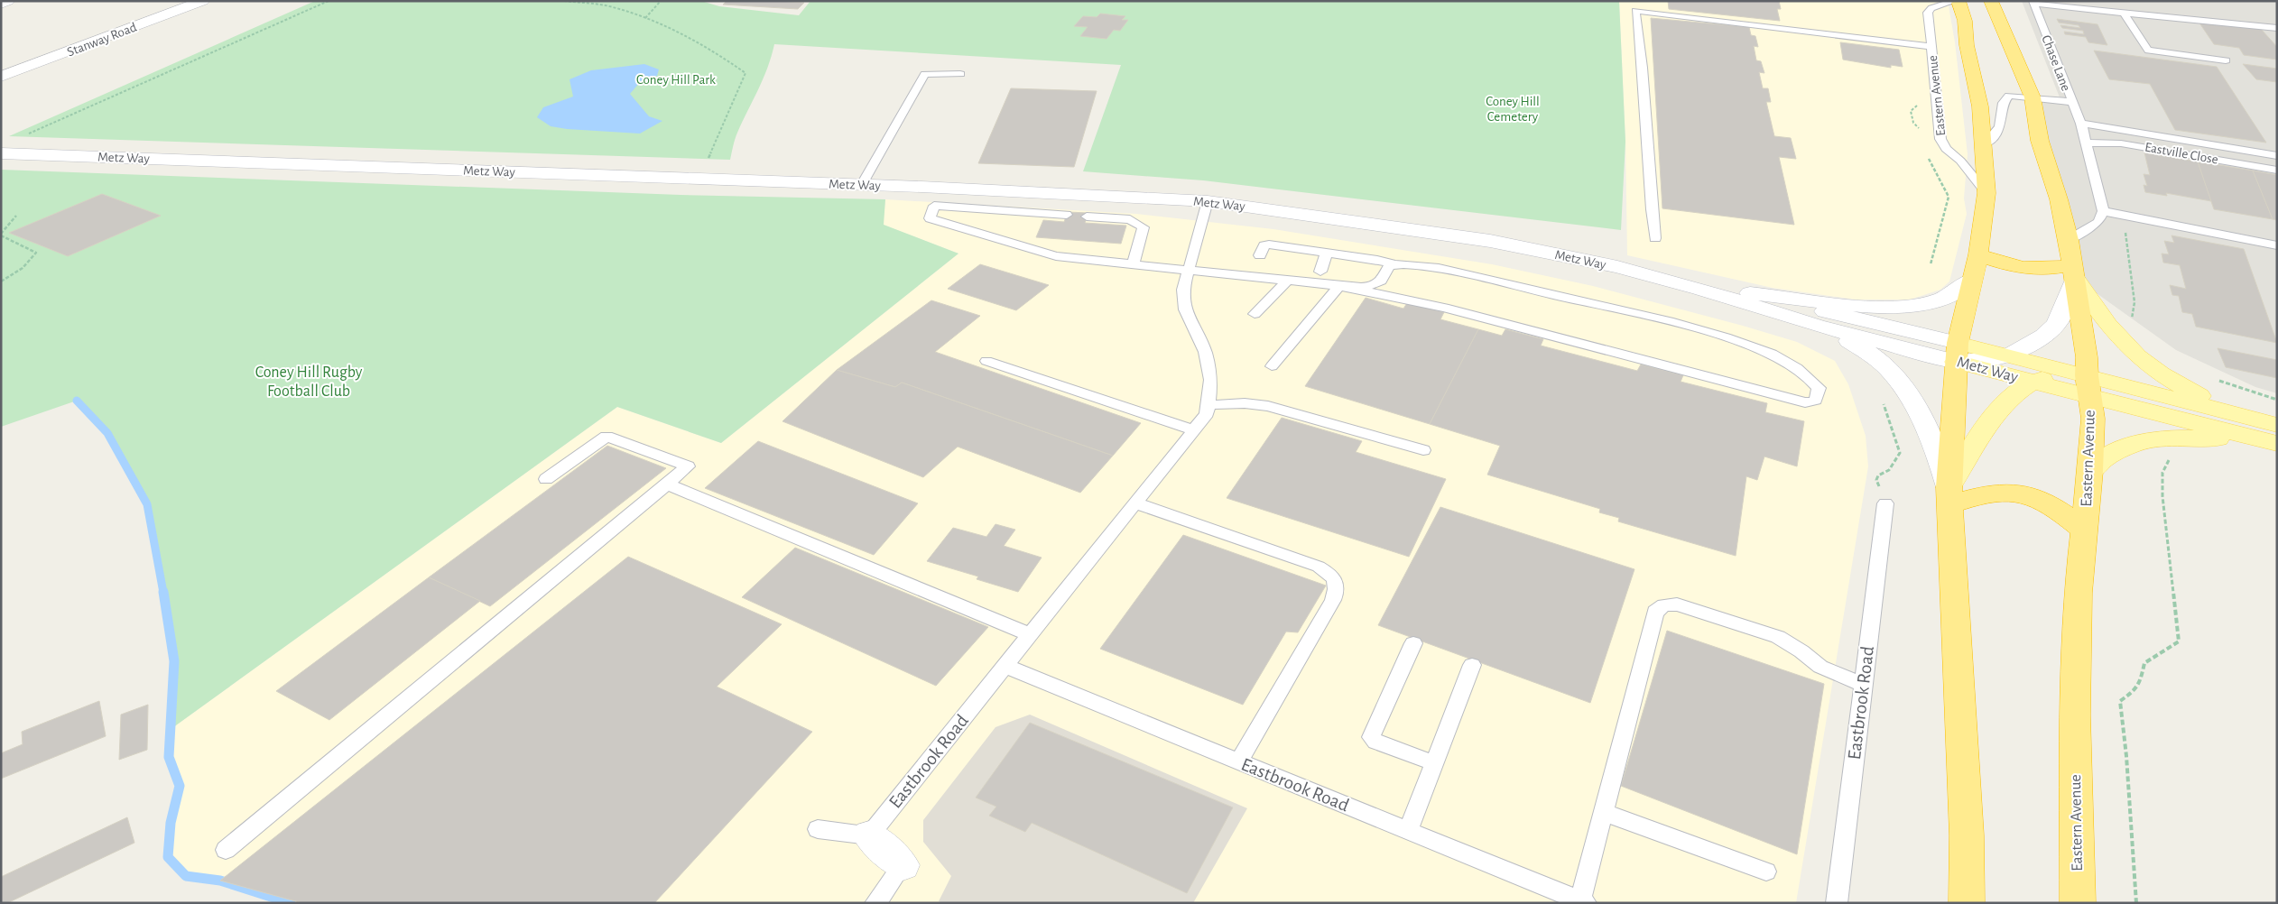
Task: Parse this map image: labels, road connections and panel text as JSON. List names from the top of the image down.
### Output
{
  "streets": {
    "highway": ["Eastern Avenue"],
    "main road": ["Metz Way"],
    "street": ["Stanway Road"],
    "lane": ["Chase Lane", "Eastville Close", "Eastbrook Road"]
  },
  "crossings": [
    ["Chase Lane", "Eastville Close"],
    ["Eastern Avenue", "Metz Way"],
    ["Metz Way", "Eastbrook Road"]
  ],
  "parks": ["Coney Hill Park", "Coney Hill Cemetery", "Coney Hill Rugby Football Club"]
}
